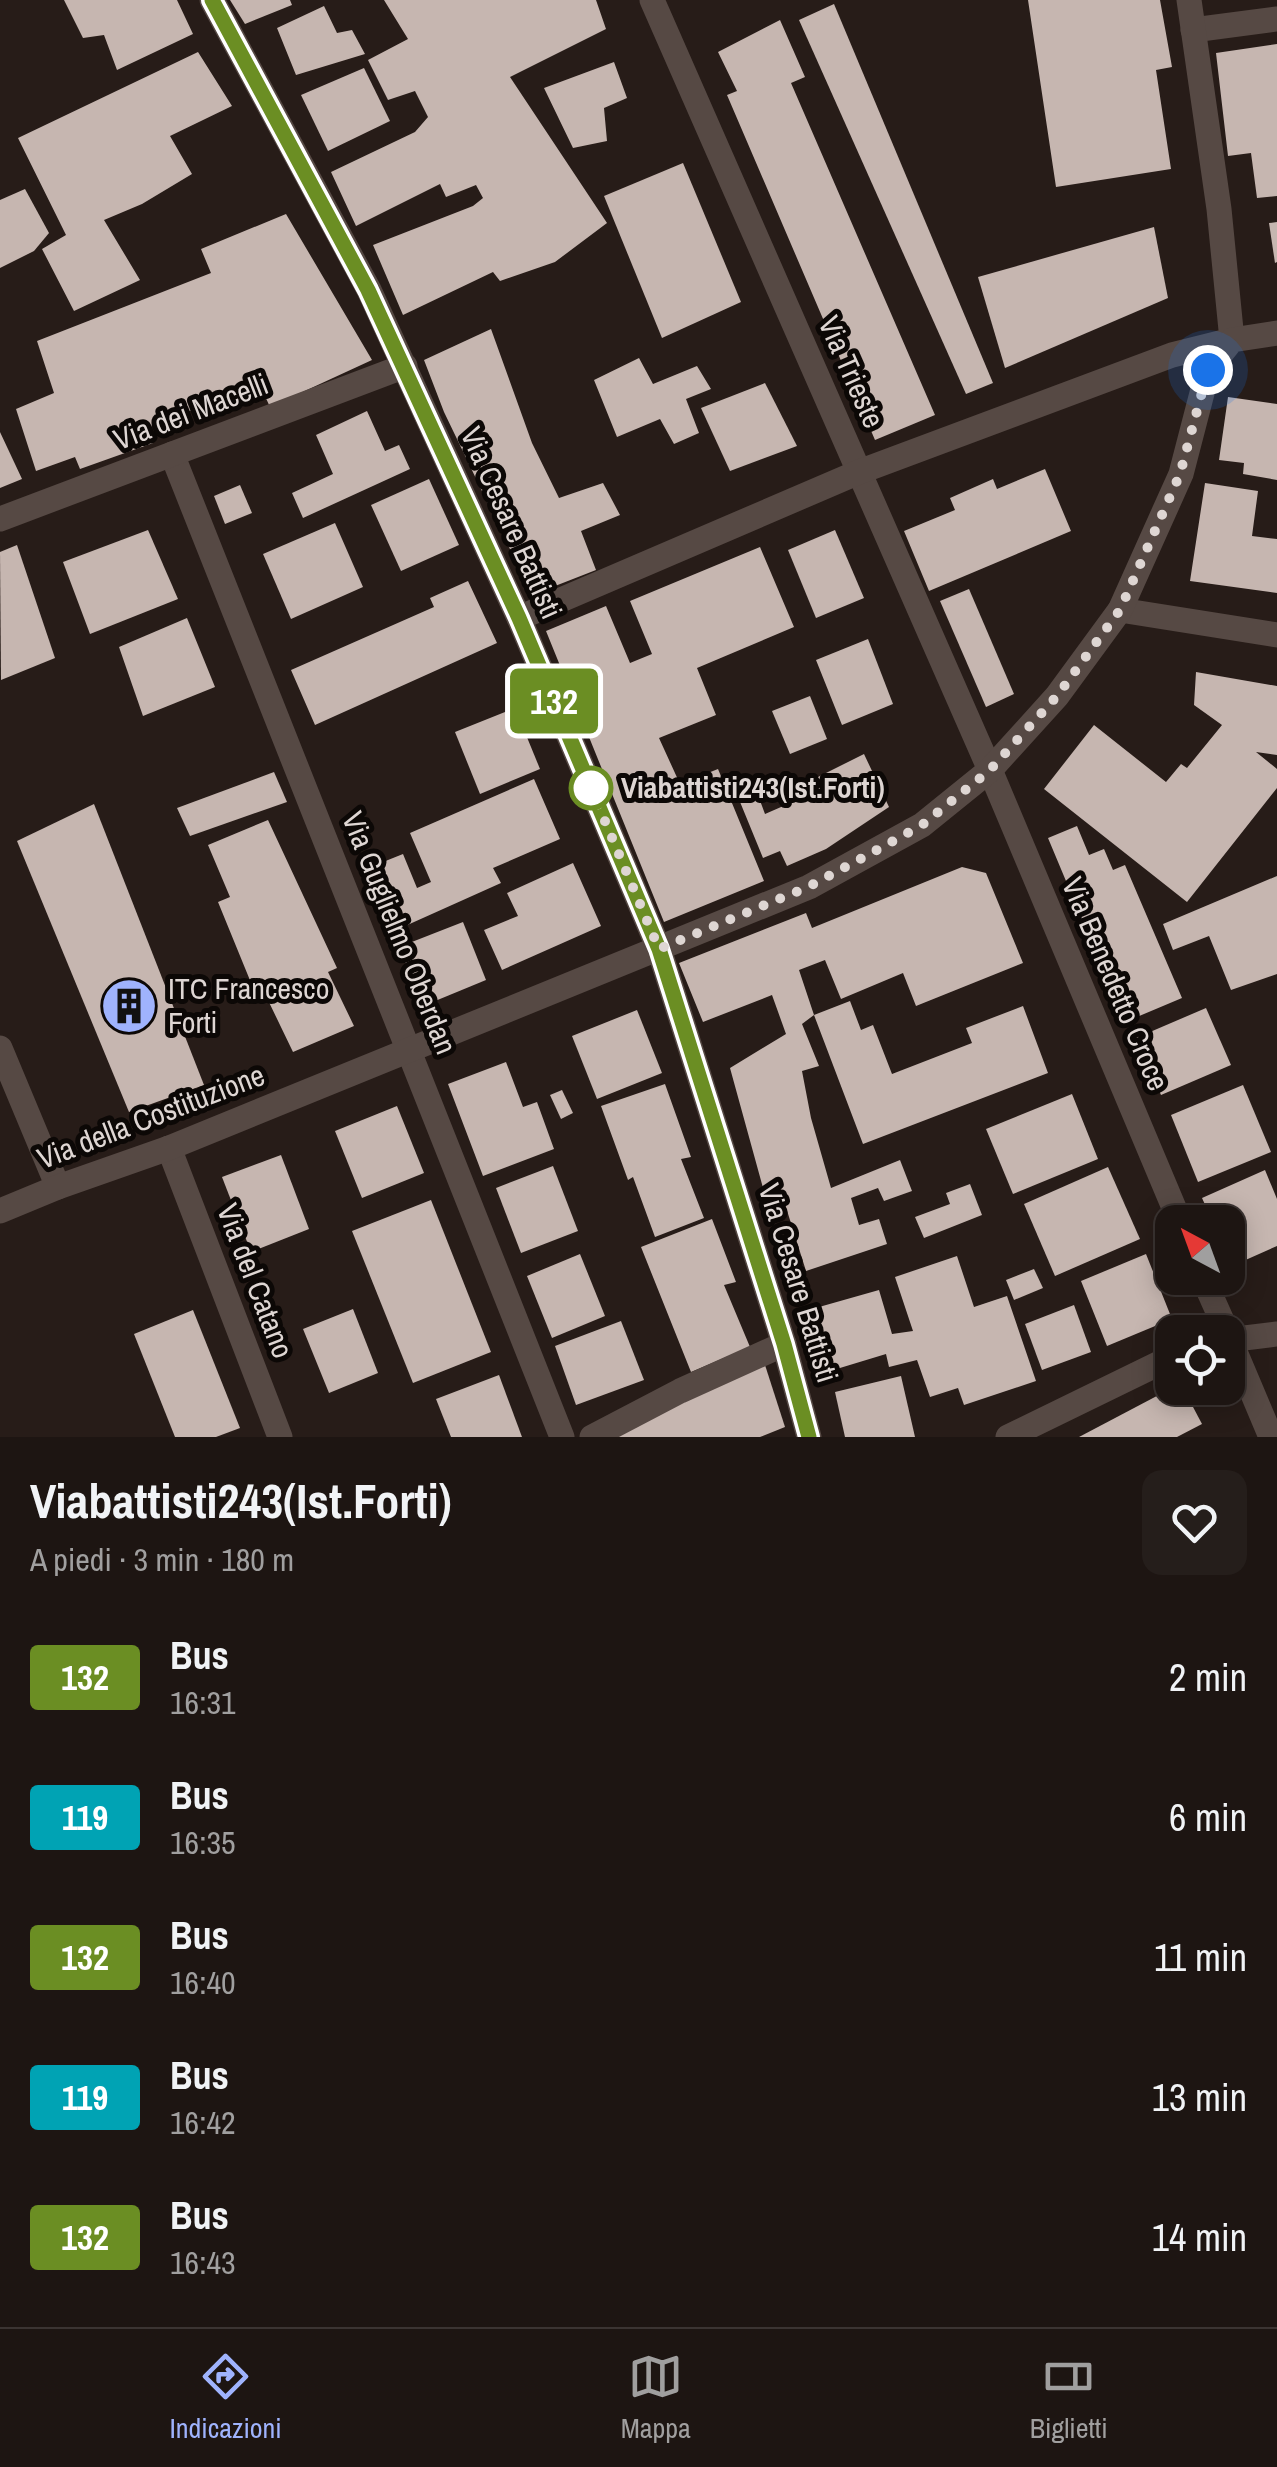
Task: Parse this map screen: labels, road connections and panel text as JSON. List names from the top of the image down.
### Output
{
  "streets": {
    "street": [
      "Via Trieste",
      "Via dei Macelli",
      "Via Cesare Battisti",
      "Via Guglielmo Oberdan",
      "Via Benedetto Croce",
      "Via della Costituzione",
      "Via del Catano"
    ]
  },
  "crossings": [
    ["Via Trieste", "Via Benedetto Croce"],
    ["Via Trieste", "Via della Costituzione"],
    ["Via dei Macelli", "Via Cesare Battisti"],
    ["Via dei Macelli", "Via Guglielmo Oberdan"],
    ["Via Cesare Battisti", "Via della Costituzione"],
    ["Via Guglielmo Oberdan", "Via della Costituzione"],
    ["Via Benedetto Croce", "Via della Costituzione"],
    ["Via della Costituzione", "Via del Catano"]
  ],
  "places": {
    "other": ["Viabattisti243(Ist.Forti)"],
    "building": ["ITC Francesco Forti"]
  },
  "lines": ["bus line 132"],
  "north": "top left",
  "page": {
    "on_map": "132",
    "heading": ["Viabattisti243(Ist.Forti)", "A piedi · 3 min · 180 m"],
    "list": [
      {
        "mark": "132",
        "name": "Bus",
        "note": "16:31",
        "value": "2 min"
      },
      {
        "mark": "119",
        "name": "Bus",
        "note": "16:35",
        "value": "6 min"
      },
      {
        "mark": "132",
        "name": "Bus",
        "note": "16:40",
        "value": "11 min"
      },
      {
        "mark": "119",
        "name": "Bus",
        "note": "16:42",
        "value": "13 min"
      },
      {
        "mark": "132",
        "name": "Bus",
        "note": "16:43",
        "value": "14 min"
      }
    ],
    "tabs": ["Indicazioni", "Mappa", "Biglietti"]
  }
}
